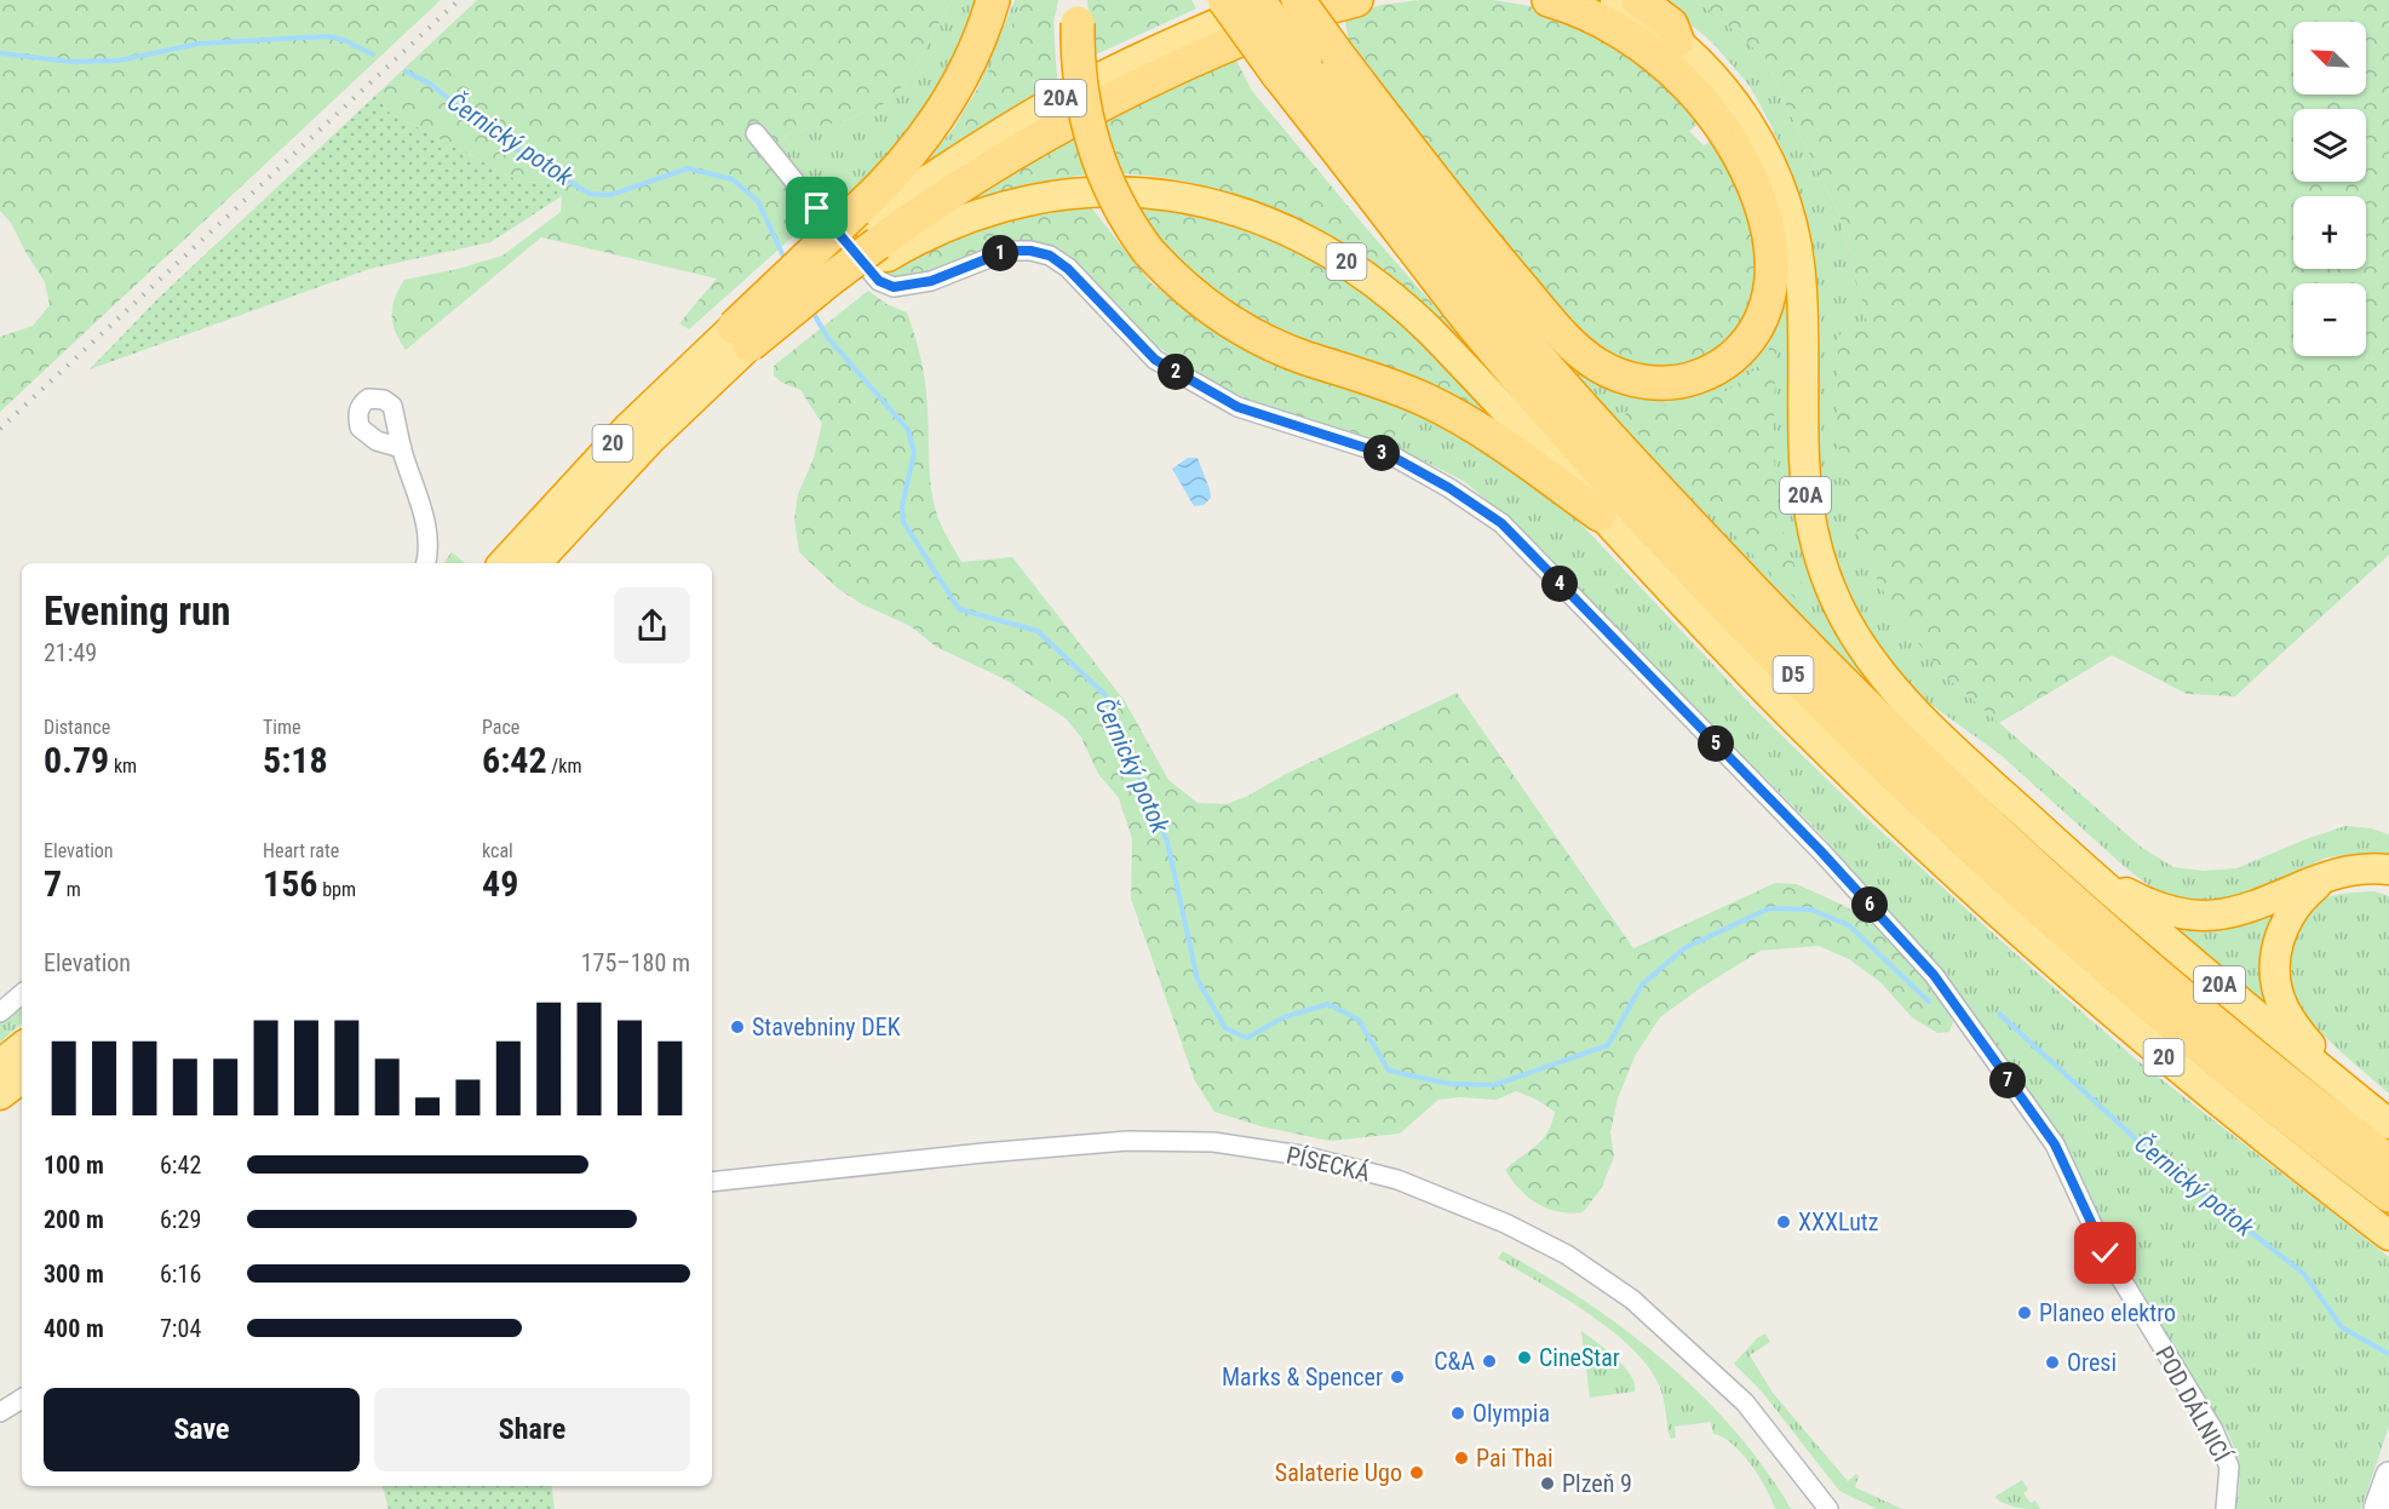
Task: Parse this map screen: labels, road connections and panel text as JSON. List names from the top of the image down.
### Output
{
  "streets": {
    "highway": ["20A", "20", "D5"],
    "street": ["PÍSECKÁ", "POD DÁLNICÍ"]
  },
  "crossings": [
    ["20A", "20"]
  ],
  "water": ["Černický potok"],
  "places": [
    "Stavebniny DEK",
    "XXXLutz",
    "Planeo elektro",
    "CineStar",
    "C&A",
    "Oresi",
    "Marks & Spencer",
    "Olympia",
    "Pai Thai",
    "Salaterie Ugo",
    "Plzeň 9"
  ],
  "north": "top left",
  "page": {
    "map_buttons": ["+", "−"],
    "pins": [
      "1",
      "2",
      "3",
      "4",
      "5",
      "6",
      "7"
    ],
    "heading": ["Evening run", "21:49"],
    "stats": [
      ["Distance", "0.79 km"],
      ["Time", "5:18"],
      ["Pace", "6:42 /km"],
      ["Elevation", "7 m"],
      ["Heart rate", "156 bpm"],
      ["kcal", "49"]
    ],
    "chart": ["Elevation", "175–180 m"],
    "list": [
      {
        "name": "100 m",
        "note": "6:42"
      },
      {
        "name": "200 m",
        "note": "6:29"
      },
      {
        "name": "300 m",
        "note": "6:16"
      },
      {
        "name": "400 m",
        "note": "7:04"
      }
    ],
    "buttons": ["Save", "Share"]
  }
}
